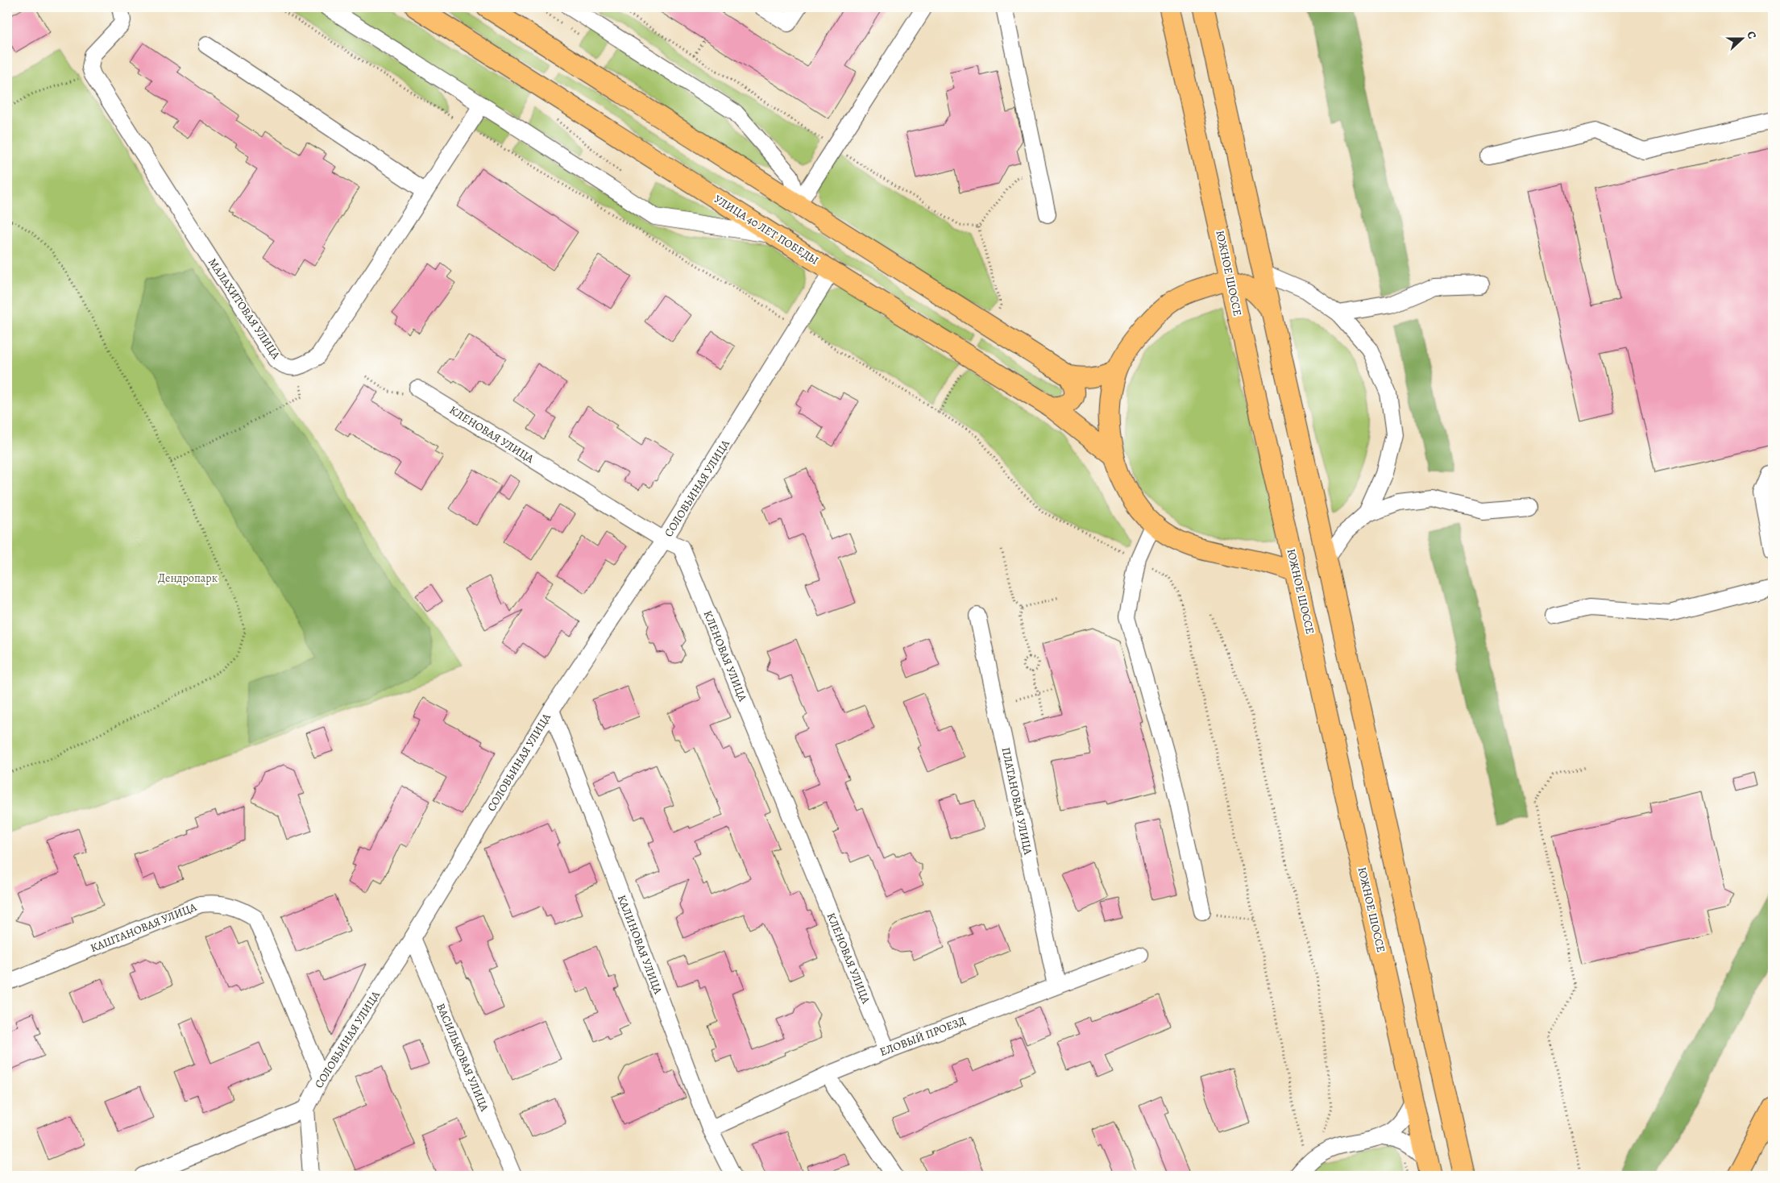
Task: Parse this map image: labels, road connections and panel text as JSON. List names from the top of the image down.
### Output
{
  "streets": {
    "main road": ["УЛИЦА 40 ЛЕТ ПОБЕДЫ", "ЮЖНОЕ ШОССЕ"],
    "street": [
      "МАЛАХИТОВАЯ УЛИЦА",
      "КЛЕНОВАЯ УЛИЦА",
      "СОЛОВЬИНАЯ УЛИЦА",
      "ПЛАТАНОВАЯ УЛИЦА",
      "КАШТАНОВАЯ УЛИЦА",
      "КАЛИНОВАЯ УЛИЦА",
      "ЕЛОВЫЙ ПРОЕЗД",
      "ВАСИЛЬКОВАЯ УЛИЦА"
    ]
  },
  "crossings": [
    ["УЛИЦА 40 ЛЕТ ПОБЕДЫ", "СОЛОВЬИНАЯ УЛИЦА"],
    ["КЛЕНОВАЯ УЛИЦА", "СОЛОВЬИНАЯ УЛИЦА"],
    ["КЛЕНОВАЯ УЛИЦА", "ЕЛОВЫЙ ПРОЕЗД"],
    ["СОЛОВЬИНАЯ УЛИЦА", "КАШТАНОВАЯ УЛИЦА"],
    ["СОЛОВЬИНАЯ УЛИЦА", "КАЛИНОВАЯ УЛИЦА"],
    ["СОЛОВЬИНАЯ УЛИЦА", "ВАСИЛЬКОВАЯ УЛИЦА"],
    ["ПЛАТАНОВАЯ УЛИЦА", "ЕЛОВЫЙ ПРОЕЗД"],
    ["КАЛИНОВАЯ УЛИЦА", "ЕЛОВЫЙ ПРОЕЗД"]
  ],
  "parks": ["Дендропарк"],
  "north": "right"
}
